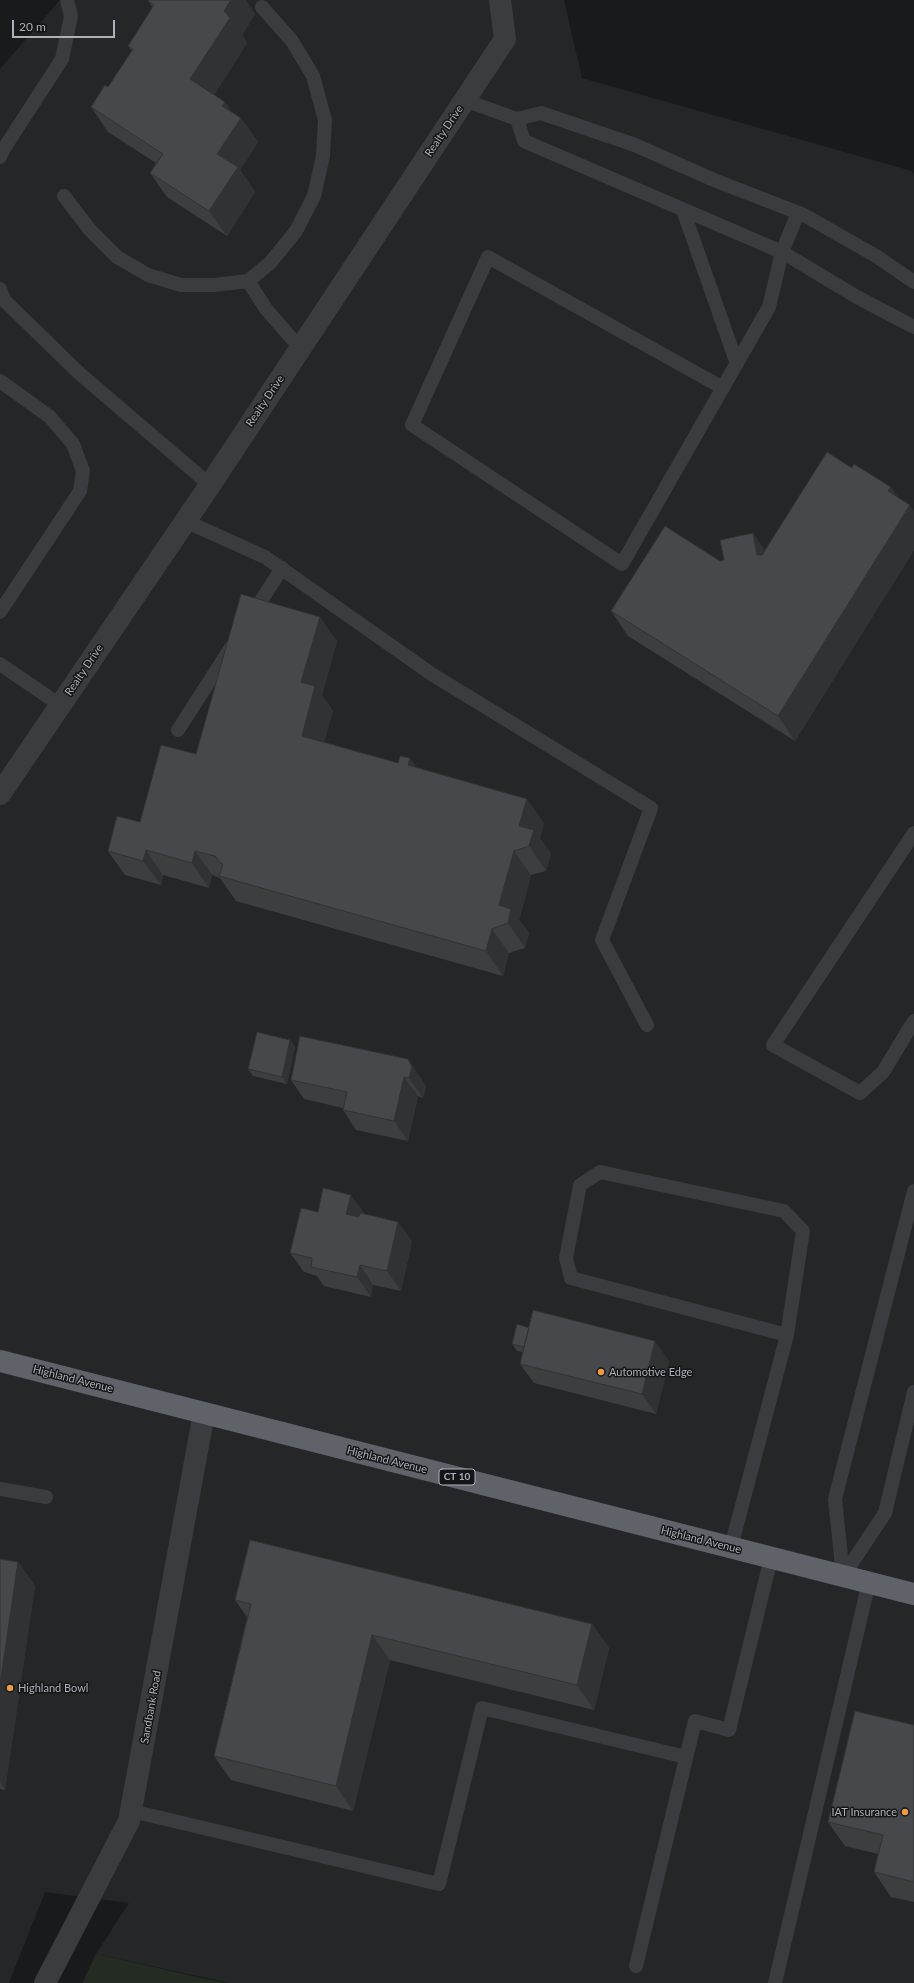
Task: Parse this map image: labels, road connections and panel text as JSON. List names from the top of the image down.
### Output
{
  "streets": {
    "highway": ["Highland Avenue", "CT 10"],
    "street": ["Realty Drive", "Sandbank Road"]
  },
  "crossings": [
    ["Highland Avenue", "Sandbank Road"]
  ],
  "places": ["Automotive Edge", "Highland Bowl", "IAT Insurance"],
  "scale_bar": "20 m"
}
